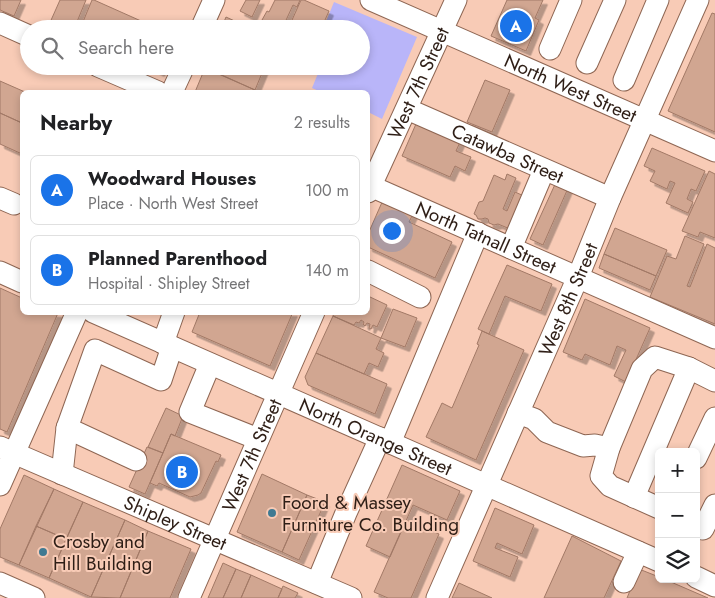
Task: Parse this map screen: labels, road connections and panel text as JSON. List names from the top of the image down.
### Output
{
  "streets": {
    "street": [
      "West 7th Street",
      "North West Street",
      "Catawba Street",
      "North Tatnall Street",
      "West 8th Street",
      "North Orange Street",
      "Shipley Street"
    ]
  },
  "crossings": [
    ["West 7th Street", "North West Street"],
    ["West 7th Street", "Catawba Street"],
    ["West 7th Street", "North Orange Street"],
    ["West 7th Street", "Shipley Street"],
    ["North West Street", "West 8th Street"],
    ["Catawba Street", "West 8th Street"],
    ["North Tatnall Street", "West 8th Street"],
    ["West 8th Street", "North Orange Street"]
  ],
  "places": ["Foord & Massey Furniture Co. Building", "Crosby and Hill Building"],
  "page": {
    "pins": ["A", "B"],
    "search": "Search here",
    "heading": ["Nearby", "2 results"],
    "list": [
      {
        "mark": "A",
        "name": "Woodward Houses",
        "note": "Place · North West Street",
        "value": "100 m"
      },
      {
        "mark": "B",
        "name": "Planned Parenthood",
        "note": "Hospital · Shipley Street",
        "value": "140 m"
      }
    ],
    "map_buttons": ["+", "−"]
  }
}
